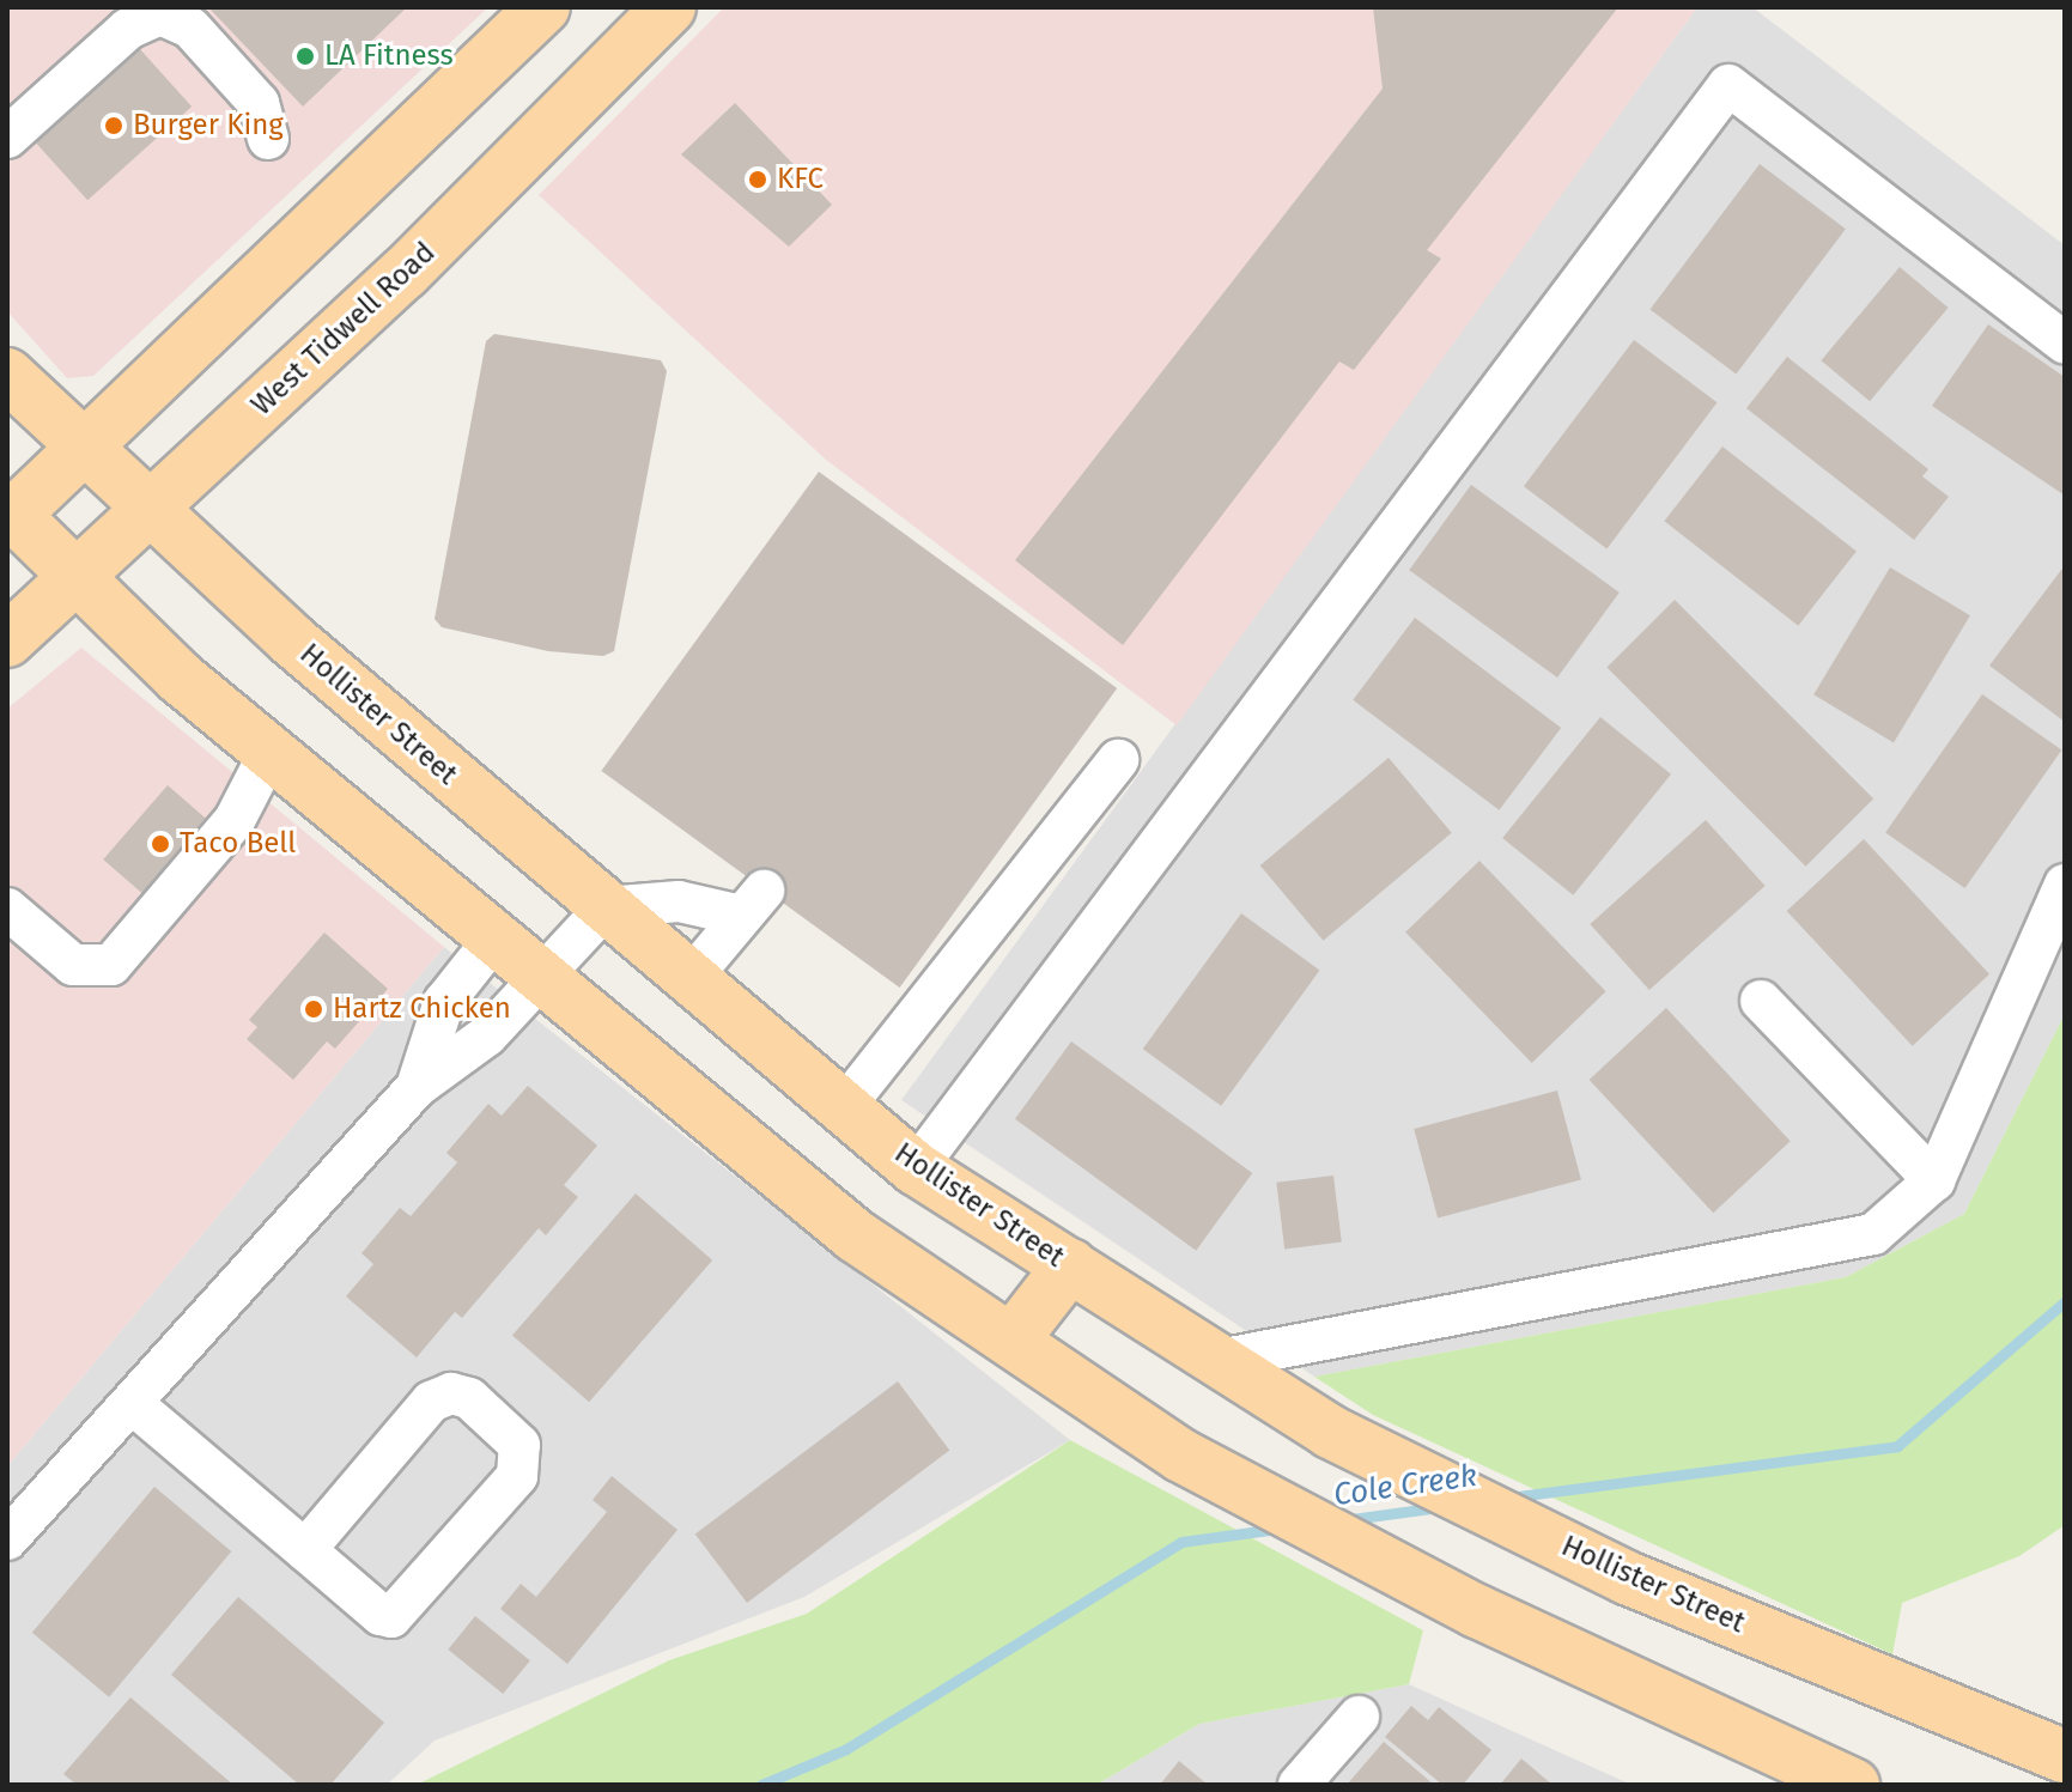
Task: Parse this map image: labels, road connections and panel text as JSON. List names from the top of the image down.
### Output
{
  "streets": {
    "main road": ["West Tidwell Road", "Hollister Street"]
  },
  "crossings": [
    ["West Tidwell Road", "Hollister Street"]
  ],
  "water": ["Cole Creek"],
  "places": [
    "LA Fitness",
    "Burger King",
    "KFC",
    "Taco Bell",
    "Hartz Chicken"
  ]
}
